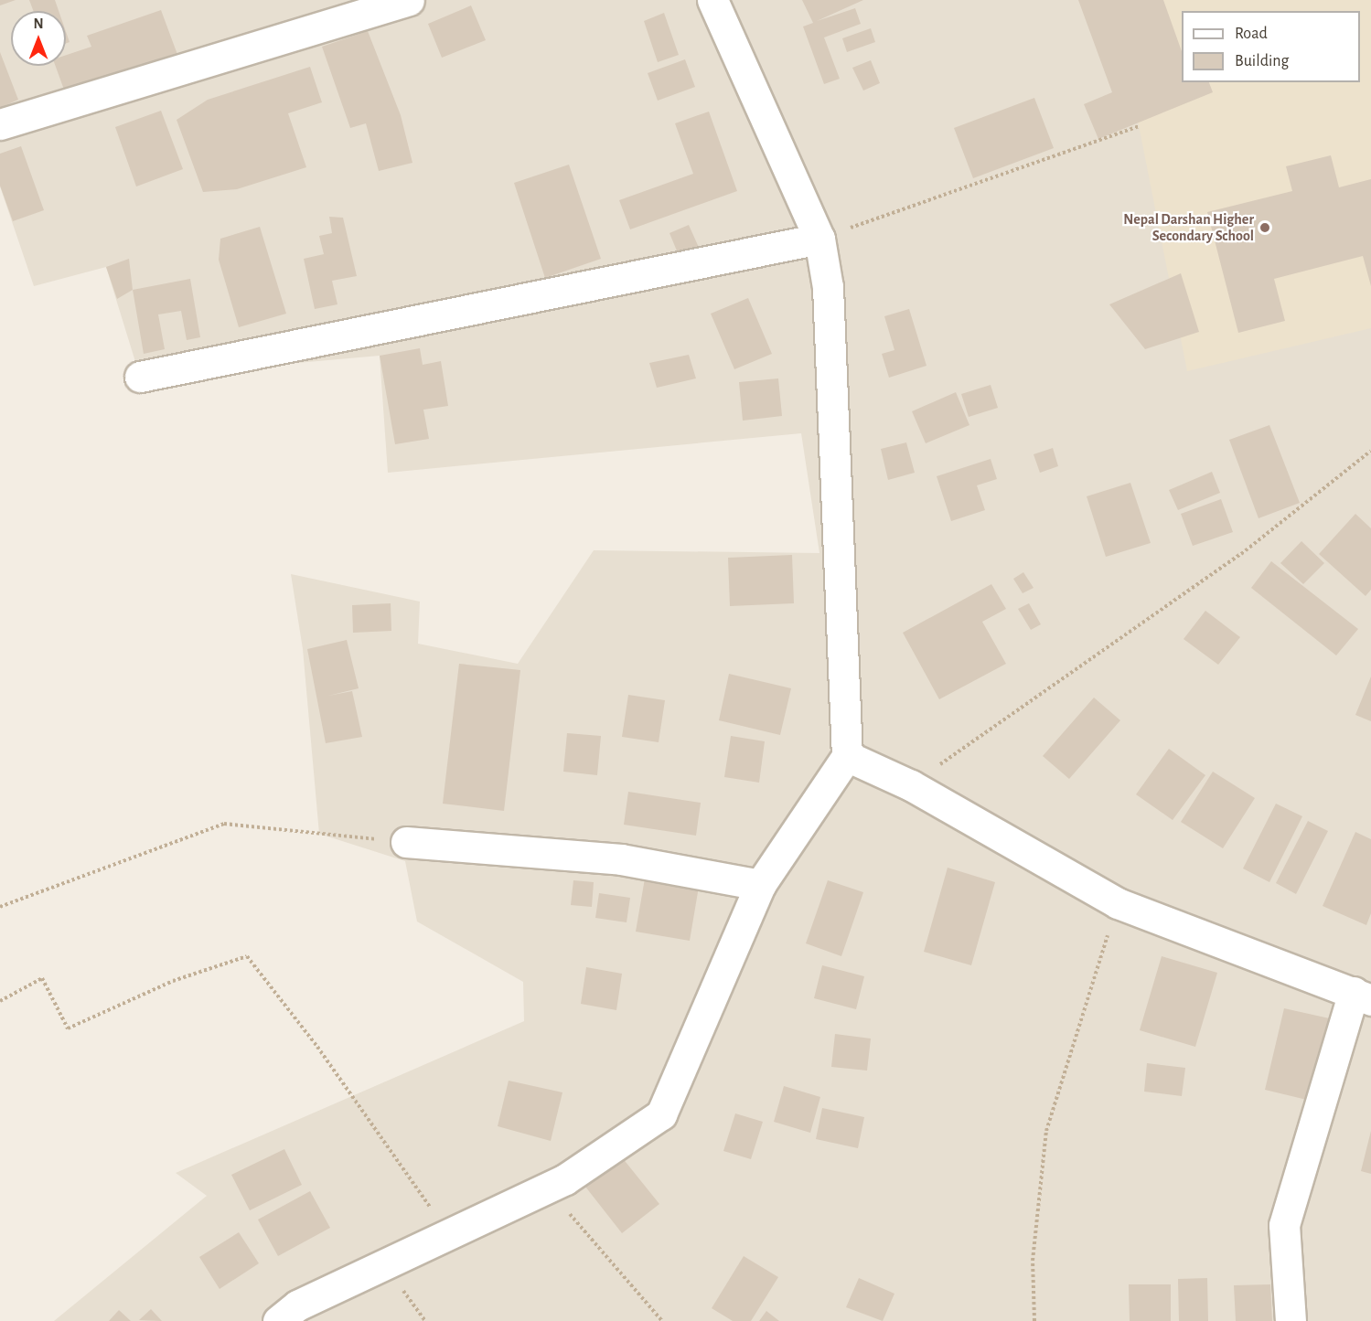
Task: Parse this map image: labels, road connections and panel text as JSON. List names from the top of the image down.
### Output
{
  "places": ["Nepal Darshan Higher Secondary School"],
  "legend": ["Road", "Building"],
  "north": "top"
}
